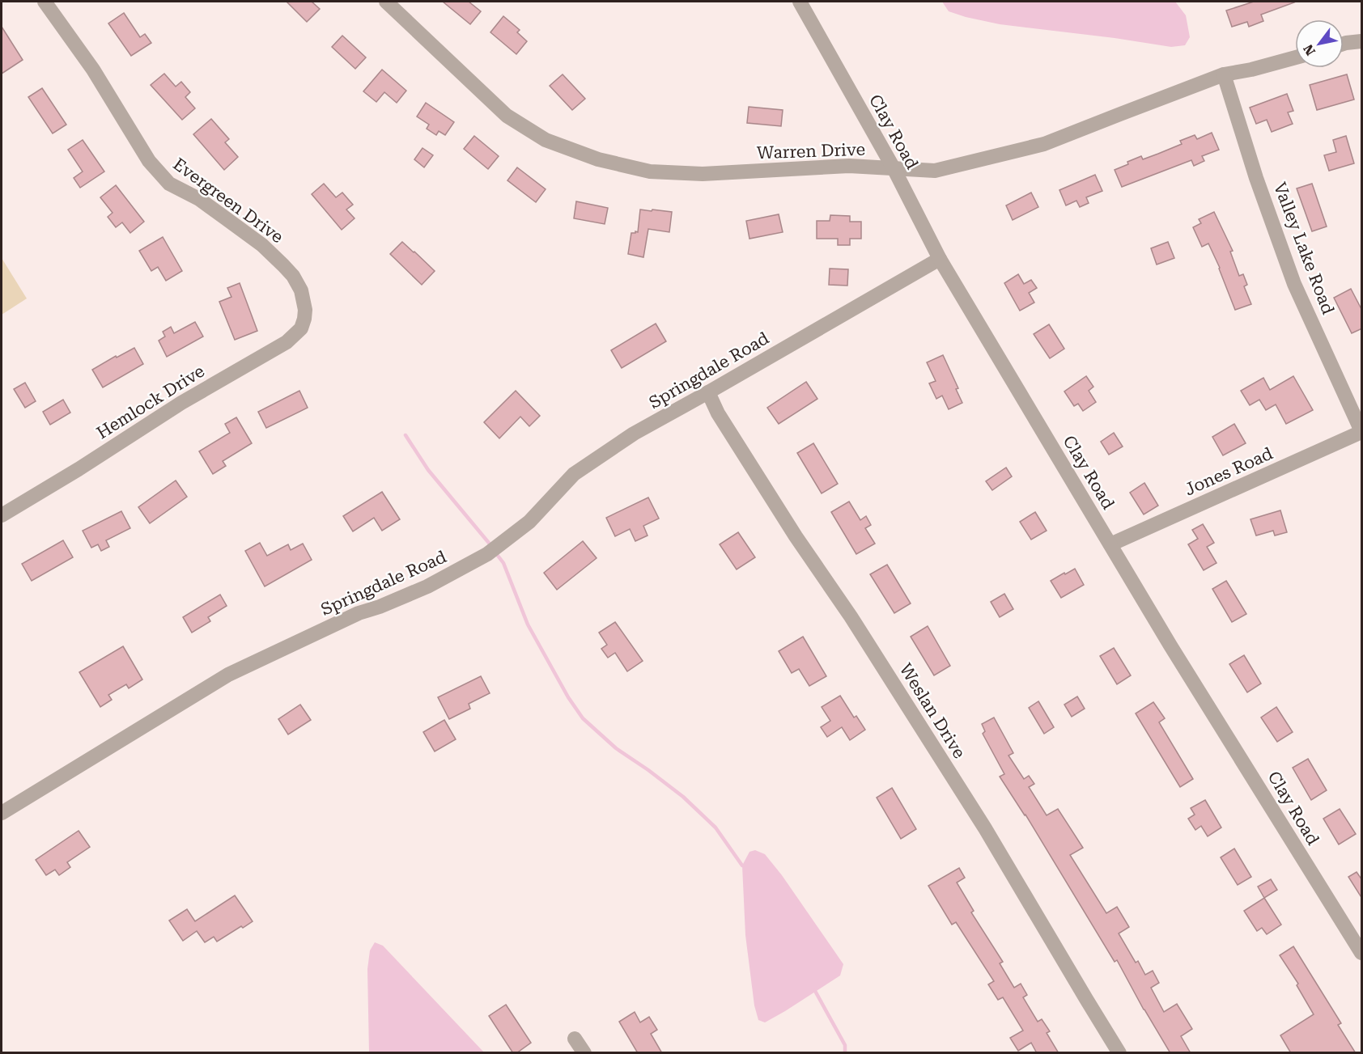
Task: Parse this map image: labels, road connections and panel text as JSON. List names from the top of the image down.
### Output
{
  "streets": {
    "street": [
      "Clay Road",
      "Warren Drive",
      "Evergreen Drive",
      "Valley Lake Road",
      "Springdale Road",
      "Hemlock Drive",
      "Jones Road",
      "Weslan Drive"
    ]
  },
  "crossings": [
    ["Clay Road", "Warren Drive"],
    ["Clay Road", "Springdale Road"],
    ["Clay Road", "Jones Road"],
    ["Warren Drive", "Valley Lake Road"],
    ["Evergreen Drive", "Hemlock Drive"],
    ["Valley Lake Road", "Jones Road"],
    ["Springdale Road", "Weslan Drive"]
  ],
  "north": "bottom left"
}
